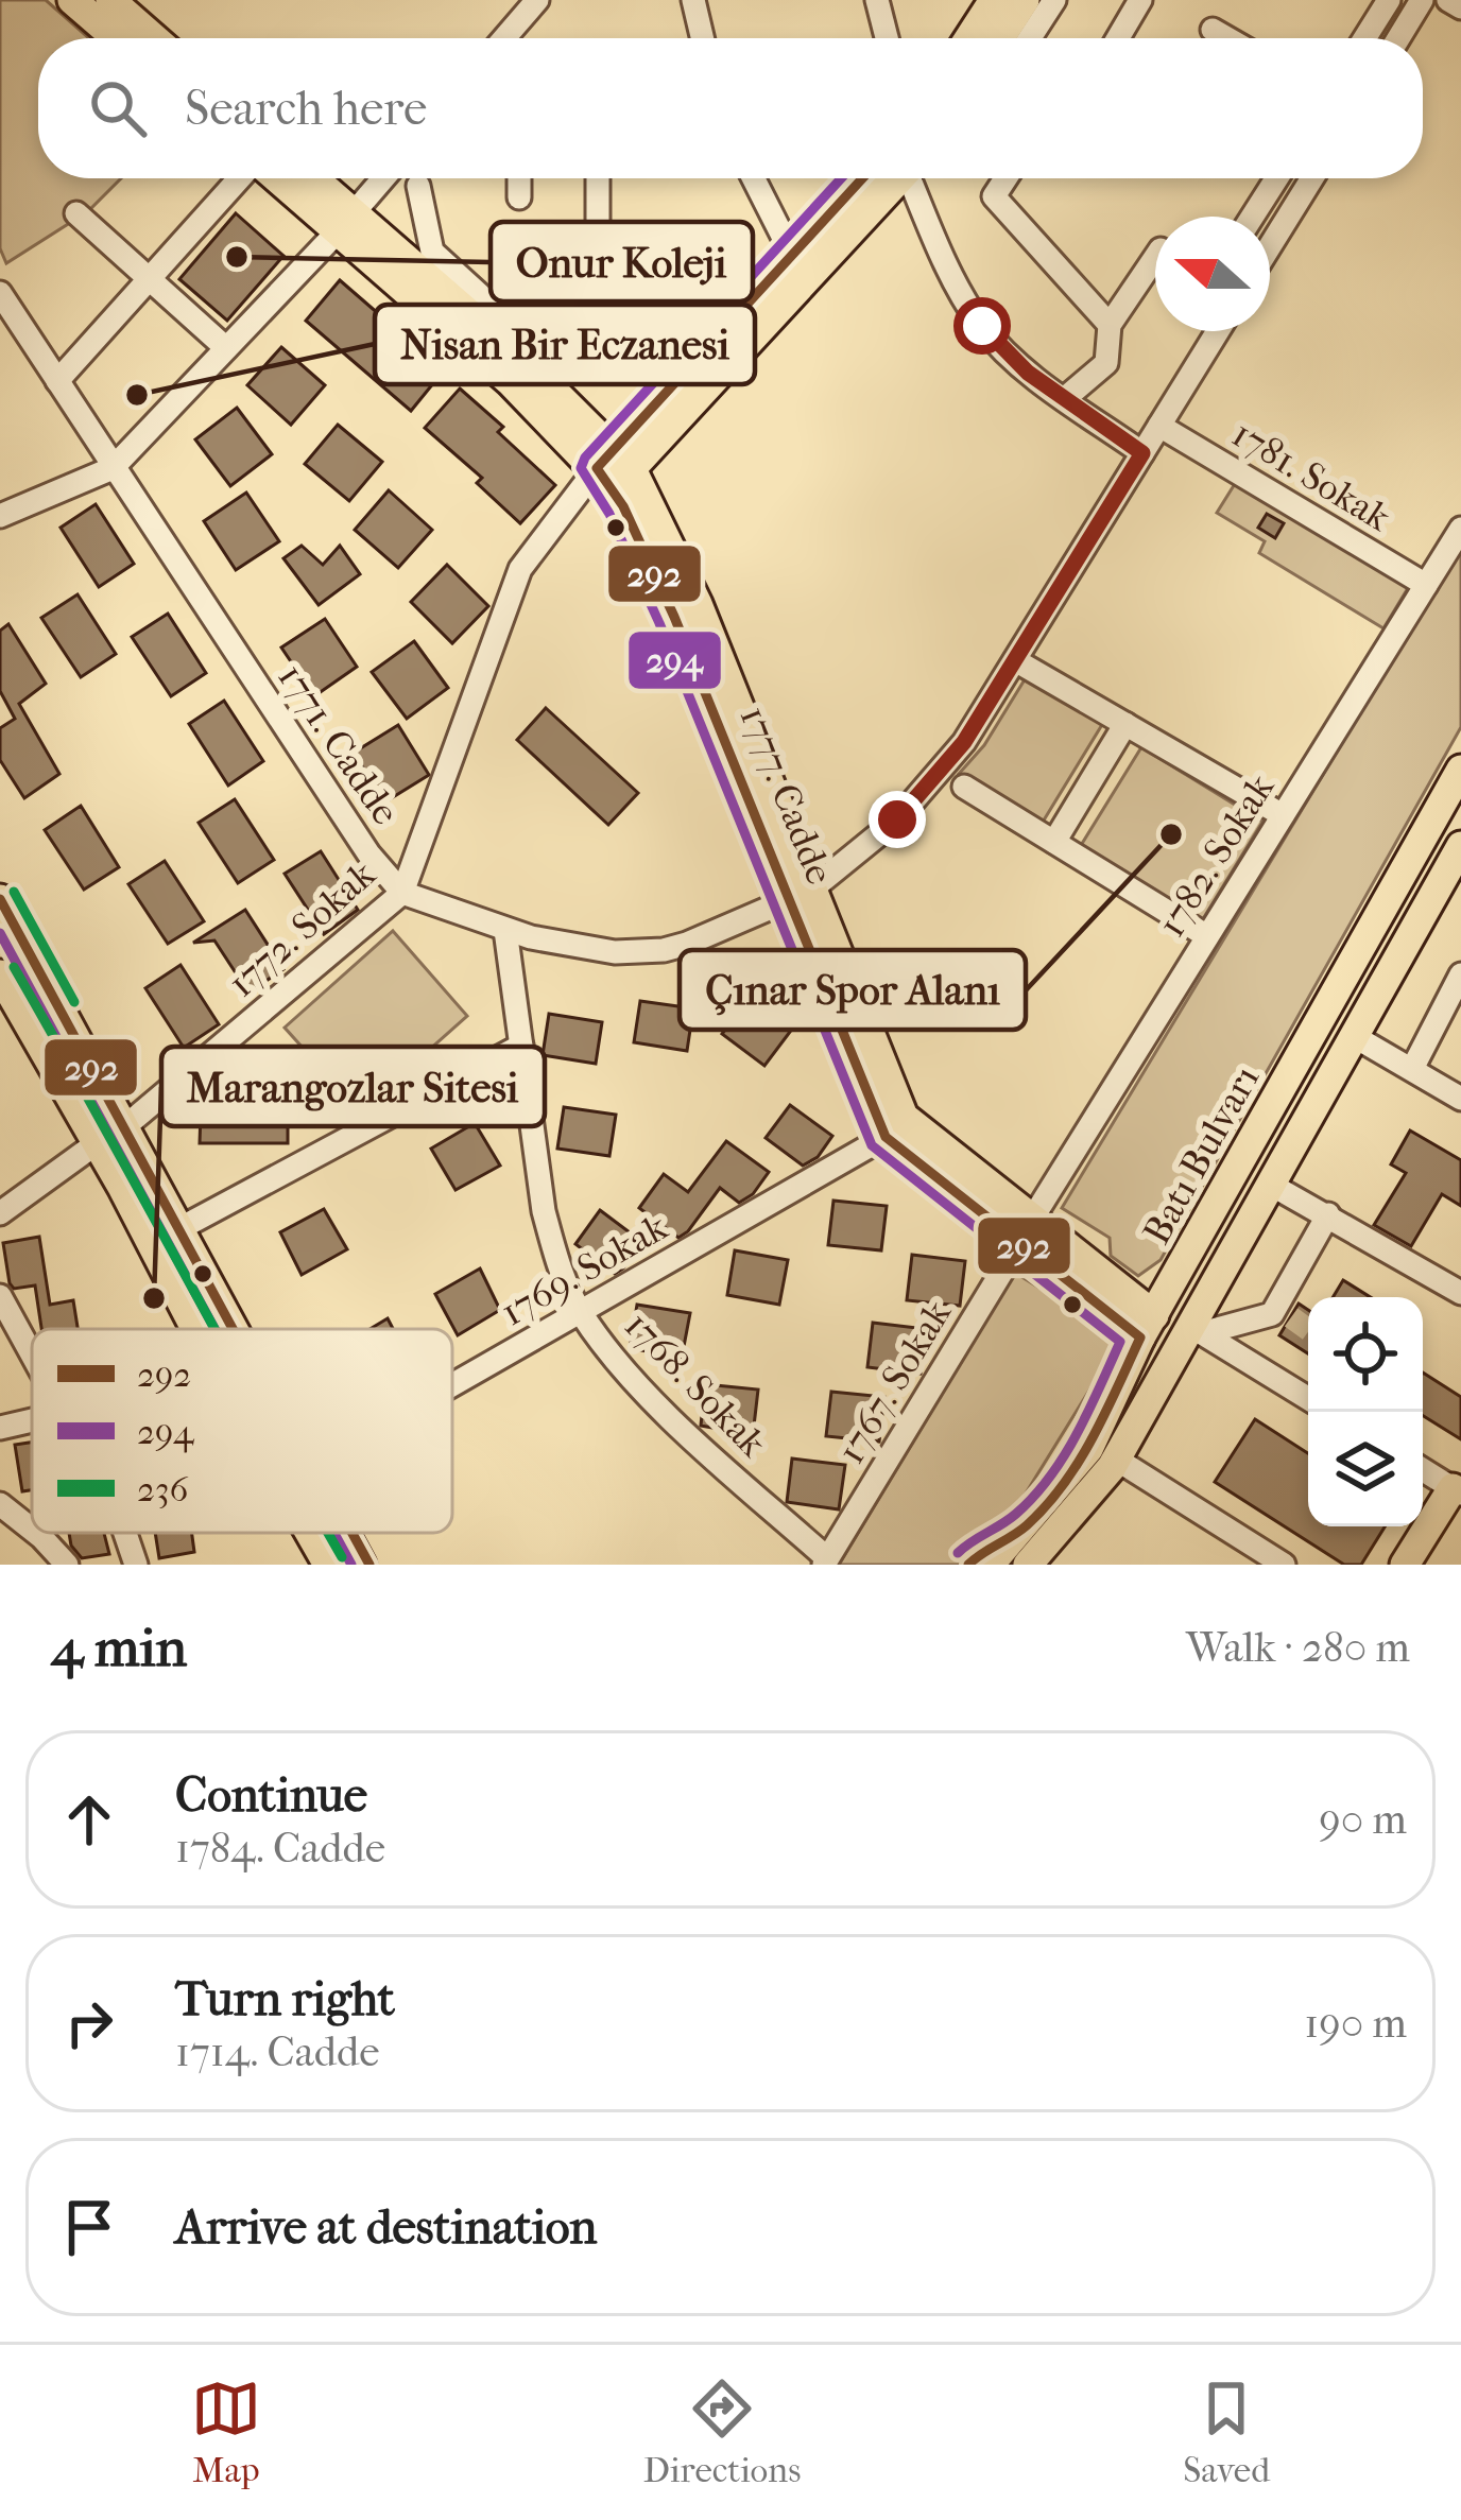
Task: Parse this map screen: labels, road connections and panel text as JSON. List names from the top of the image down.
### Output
{
  "streets": {
    "main road": ["1777. Cadde", "Batı Bulvarı"],
    "street": [
      "1781. Sokak",
      "1771. Cadde",
      "1782. Sokak",
      "1772. Sokak",
      "1769. Sokak",
      "1767. Sokak",
      "1768. Sokak"
    ]
  },
  "crossings": [
    ["1781. Sokak", "1771. Cadde"],
    ["1781. Sokak", "1782. Sokak"],
    ["1771. Cadde", "1777. Cadde"],
    ["1771. Cadde", "1772. Sokak"],
    ["1771. Cadde", "1768. Sokak"],
    ["1777. Cadde", "1782. Sokak"],
    ["1777. Cadde", "1772. Sokak"],
    ["1777. Cadde", "Batı Bulvarı"],
    ["1777. Cadde", "1769. Sokak"],
    ["1777. Cadde", "1767. Sokak"],
    ["1782. Sokak", "1767. Sokak"],
    ["1769. Sokak", "1768. Sokak"],
    ["1767. Sokak", "1768. Sokak"]
  ],
  "places": [
    "Onur Koleji",
    "Nisan Bir Eczanesi",
    "Çınar Spor Alanı",
    "Marangozlar Sitesi"
  ],
  "lines": ["transit line 292", "transit line 294", "transit line 236"],
  "legend": ["292", "294", "236"],
  "north": "left",
  "page": {
    "search": "Search here",
    "heading": ["4 min", "Walk · 280 m"],
    "list": [
      ["Continue", "1784. Cadde", "90 m"],
      ["Turn right", "1714. Cadde", "190 m"],
      "Arrive at destination"
    ],
    "nav": ["Map", "Directions", "Saved"]
  }
}
